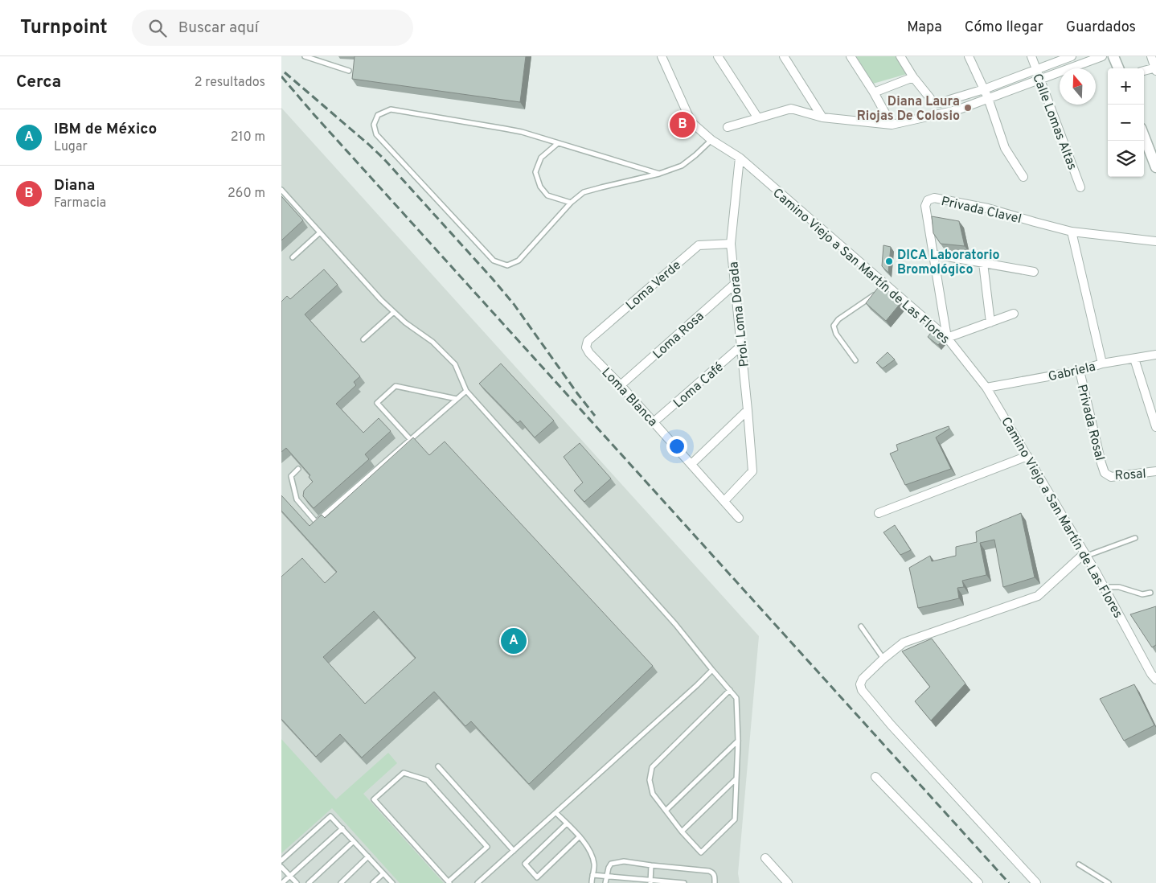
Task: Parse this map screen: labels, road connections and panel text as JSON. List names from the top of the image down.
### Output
{
  "streets": {
    "street": [
      "Calle Lomas Altas",
      "Privada Clavel",
      "Camino Viejo a San Martín de Las Flores",
      "Loma Verde",
      "Prol. Loma Dorada",
      "Loma Rosa",
      "Gabriela",
      "Loma Café",
      "Loma Blanca",
      "Privada Rosal",
      "Rosal"
    ]
  },
  "crossings": [
    ["Camino Viejo a San Martín de Las Flores", "Prol. Loma Dorada"],
    ["Camino Viejo a San Martín de Las Flores", "Gabriela"],
    ["Loma Verde", "Prol. Loma Dorada"],
    ["Loma Verde", "Loma Blanca"],
    ["Prol. Loma Dorada", "Loma Rosa"],
    ["Prol. Loma Dorada", "Loma Café"],
    ["Prol. Loma Dorada", "Loma Blanca"],
    ["Loma Rosa", "Loma Blanca"],
    ["Gabriela", "Privada Rosal"],
    ["Loma Café", "Loma Blanca"],
    ["Privada Rosal", "Rosal"]
  ],
  "places": ["Diana Laura Riojas De Colosio", "DICA Laboratorio Bromológico"],
  "north": "top",
  "page": {
    "header": "Turnpoint",
    "search": "Buscar aquí",
    "nav": ["Mapa", "Cómo llegar", "Guardados"],
    "heading": ["Cerca", "2 resultados"],
    "map_buttons": ["+", "−"],
    "list": [
      {
        "mark": "A",
        "name": "IBM de México",
        "note": "Lugar",
        "value": "210 m"
      },
      {
        "mark": "B",
        "name": "Diana",
        "note": "Farmacia",
        "value": "260 m"
      }
    ],
    "pins": ["B", "A"]
  }
}
